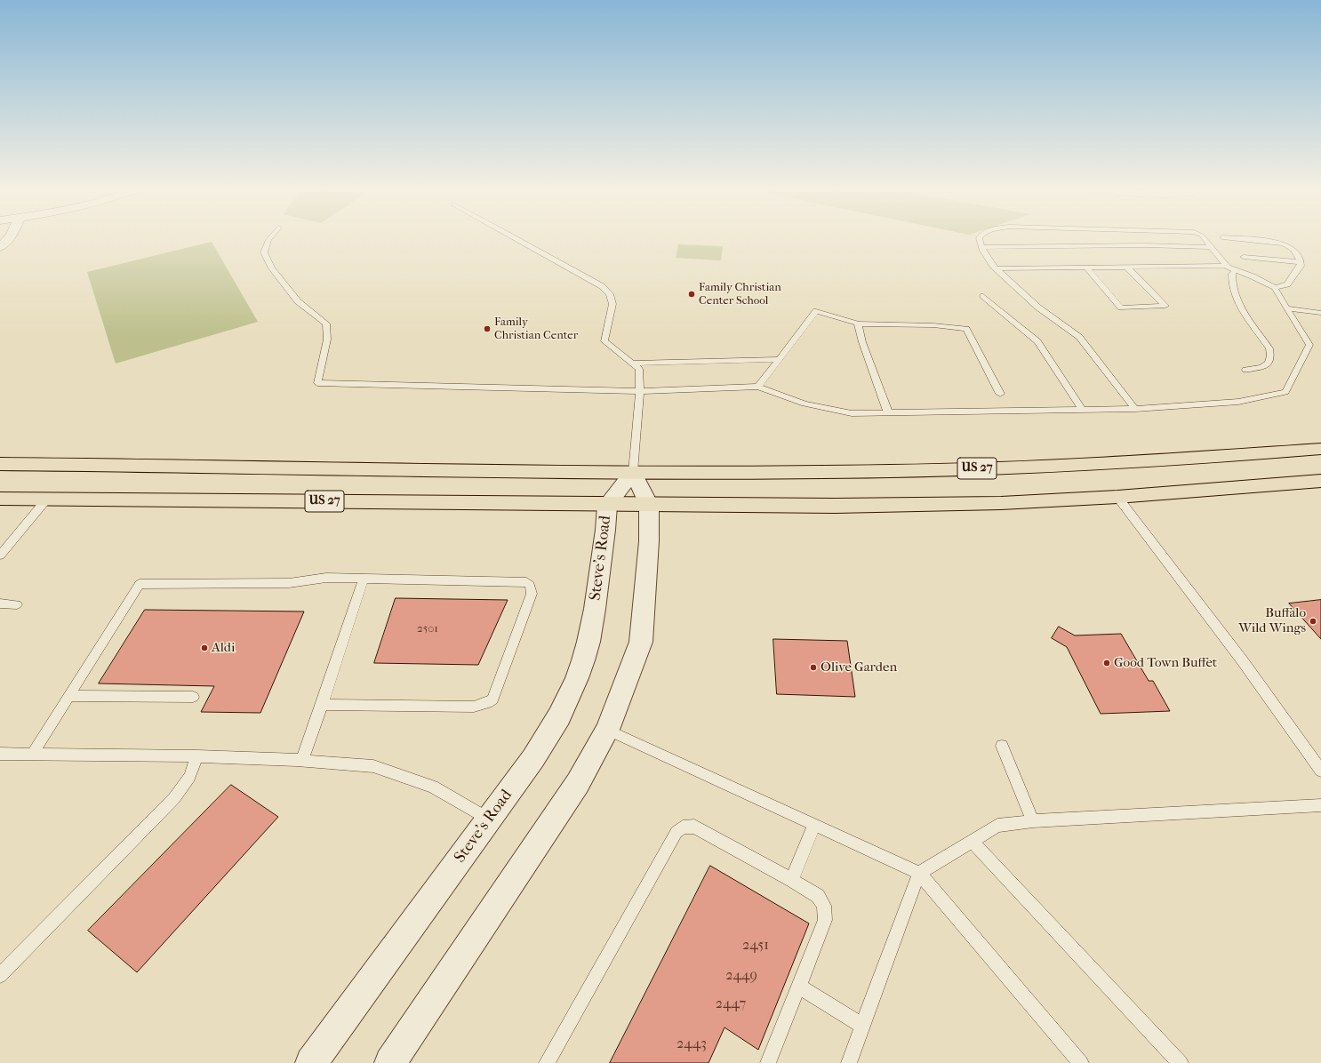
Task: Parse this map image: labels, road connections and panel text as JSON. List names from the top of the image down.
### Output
{
  "streets": {
    "highway": ["US 27"],
    "street": ["Steve's Road"]
  },
  "crossings": [
    ["US 27", "Steve's Road"]
  ],
  "places": [
    "Family Christian Center School",
    "Family Christian Center",
    "Buffalo Wild Wings",
    "Aldi",
    "Good Town Buffet",
    "Olive Garden"
  ],
  "house_numbers": [
    "2501",
    "2451",
    "2449",
    "2447",
    "2443"
  ]
}
